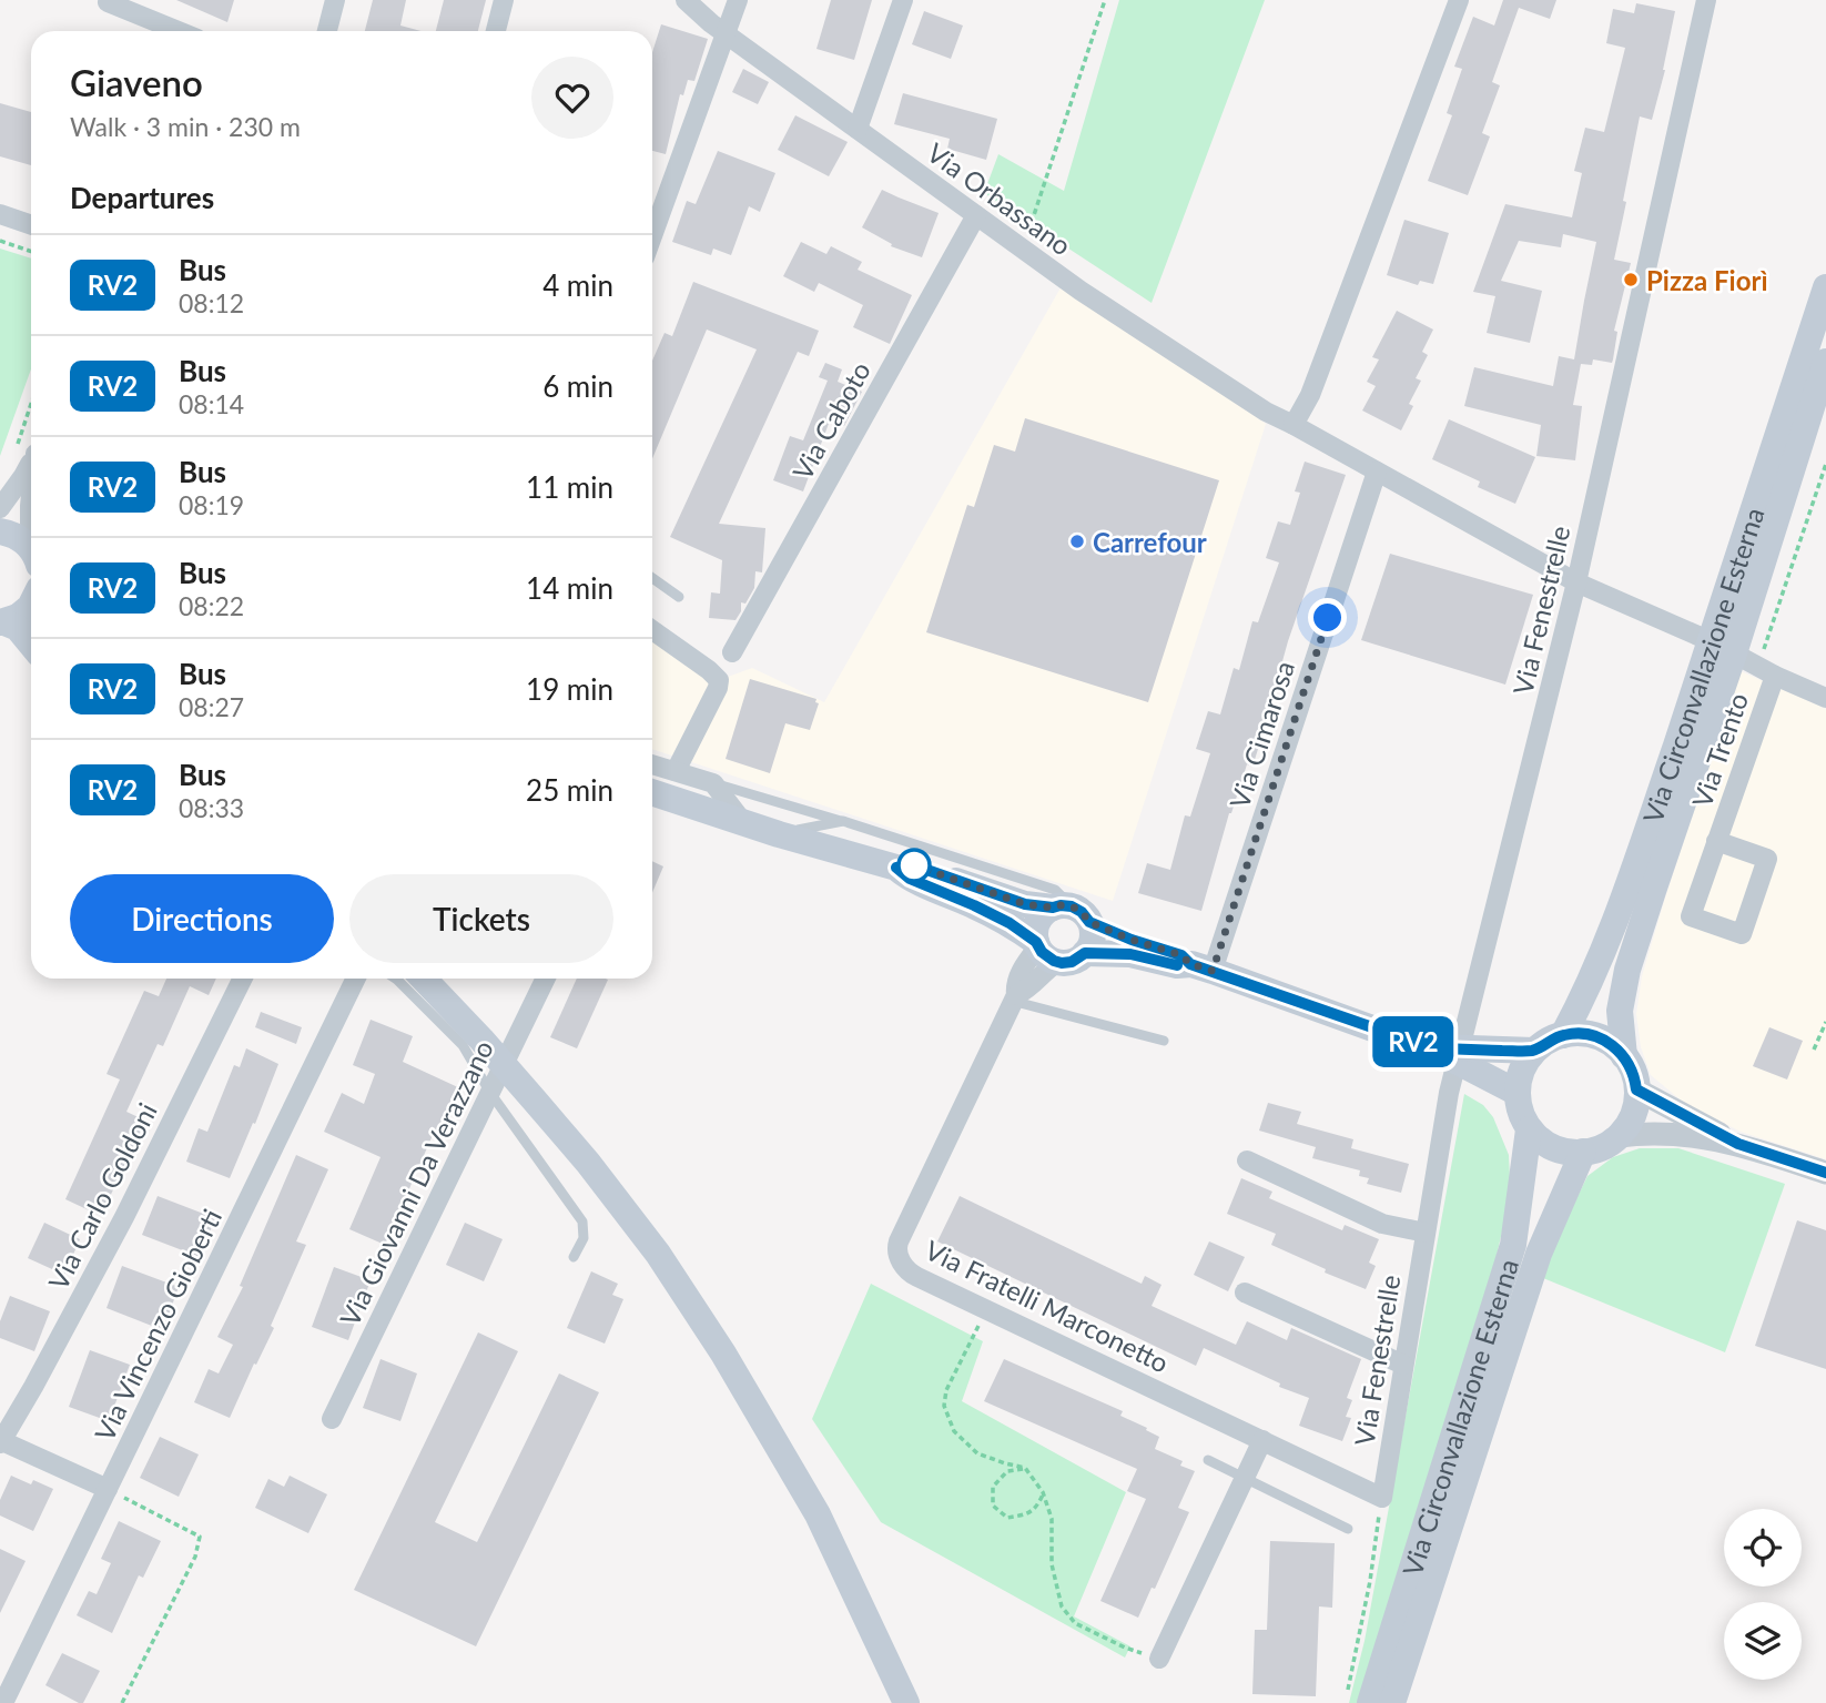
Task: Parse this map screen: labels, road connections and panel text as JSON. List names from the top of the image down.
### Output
{
  "streets": {
    "main road": ["Via Circonvallazione Esterna"],
    "street": [
      "Via Orbassano",
      "Via Caboto",
      "Via Fenestrelle",
      "Via Cimarosa",
      "Via Trento",
      "Via Giovanni Da Verazzano",
      "Via Carlo Goldoni",
      "Via Fratelli Marconetto",
      "Via Vincenzo Gioberti"
    ]
  },
  "crossings": [
    ["Via Orbassano", "Via Caboto"],
    ["Via Orbassano", "Via Fenestrelle"],
    ["Via Orbassano", "Via Circonvallazione Esterna"],
    ["Via Orbassano", "Via Cimarosa"],
    ["Via Orbassano", "Via Trento"],
    ["Via Fenestrelle", "Via Fratelli Marconetto"],
    ["Via Circonvallazione Esterna", "Via Trento"]
  ],
  "places": ["Pizza Fiorì", "Carrefour"],
  "lines": ["bus line RV2"],
  "page": {
    "on_map": "RV2",
    "heading": [
      ["Giaveno", "Walk · 3 min · 230 m"],
      "Departures"
    ],
    "list": [
      {
        "mark": "RV2",
        "name": "Bus",
        "note": "08:12",
        "value": "4 min"
      },
      {
        "mark": "RV2",
        "name": "Bus",
        "note": "08:14",
        "value": "6 min"
      },
      {
        "mark": "RV2",
        "name": "Bus",
        "note": "08:19",
        "value": "11 min"
      },
      {
        "mark": "RV2",
        "name": "Bus",
        "note": "08:22",
        "value": "14 min"
      },
      {
        "mark": "RV2",
        "name": "Bus",
        "note": "08:27",
        "value": "19 min"
      },
      {
        "mark": "RV2",
        "name": "Bus",
        "note": "08:33",
        "value": "25 min"
      }
    ],
    "buttons": ["Directions", "Tickets"]
  }
}
